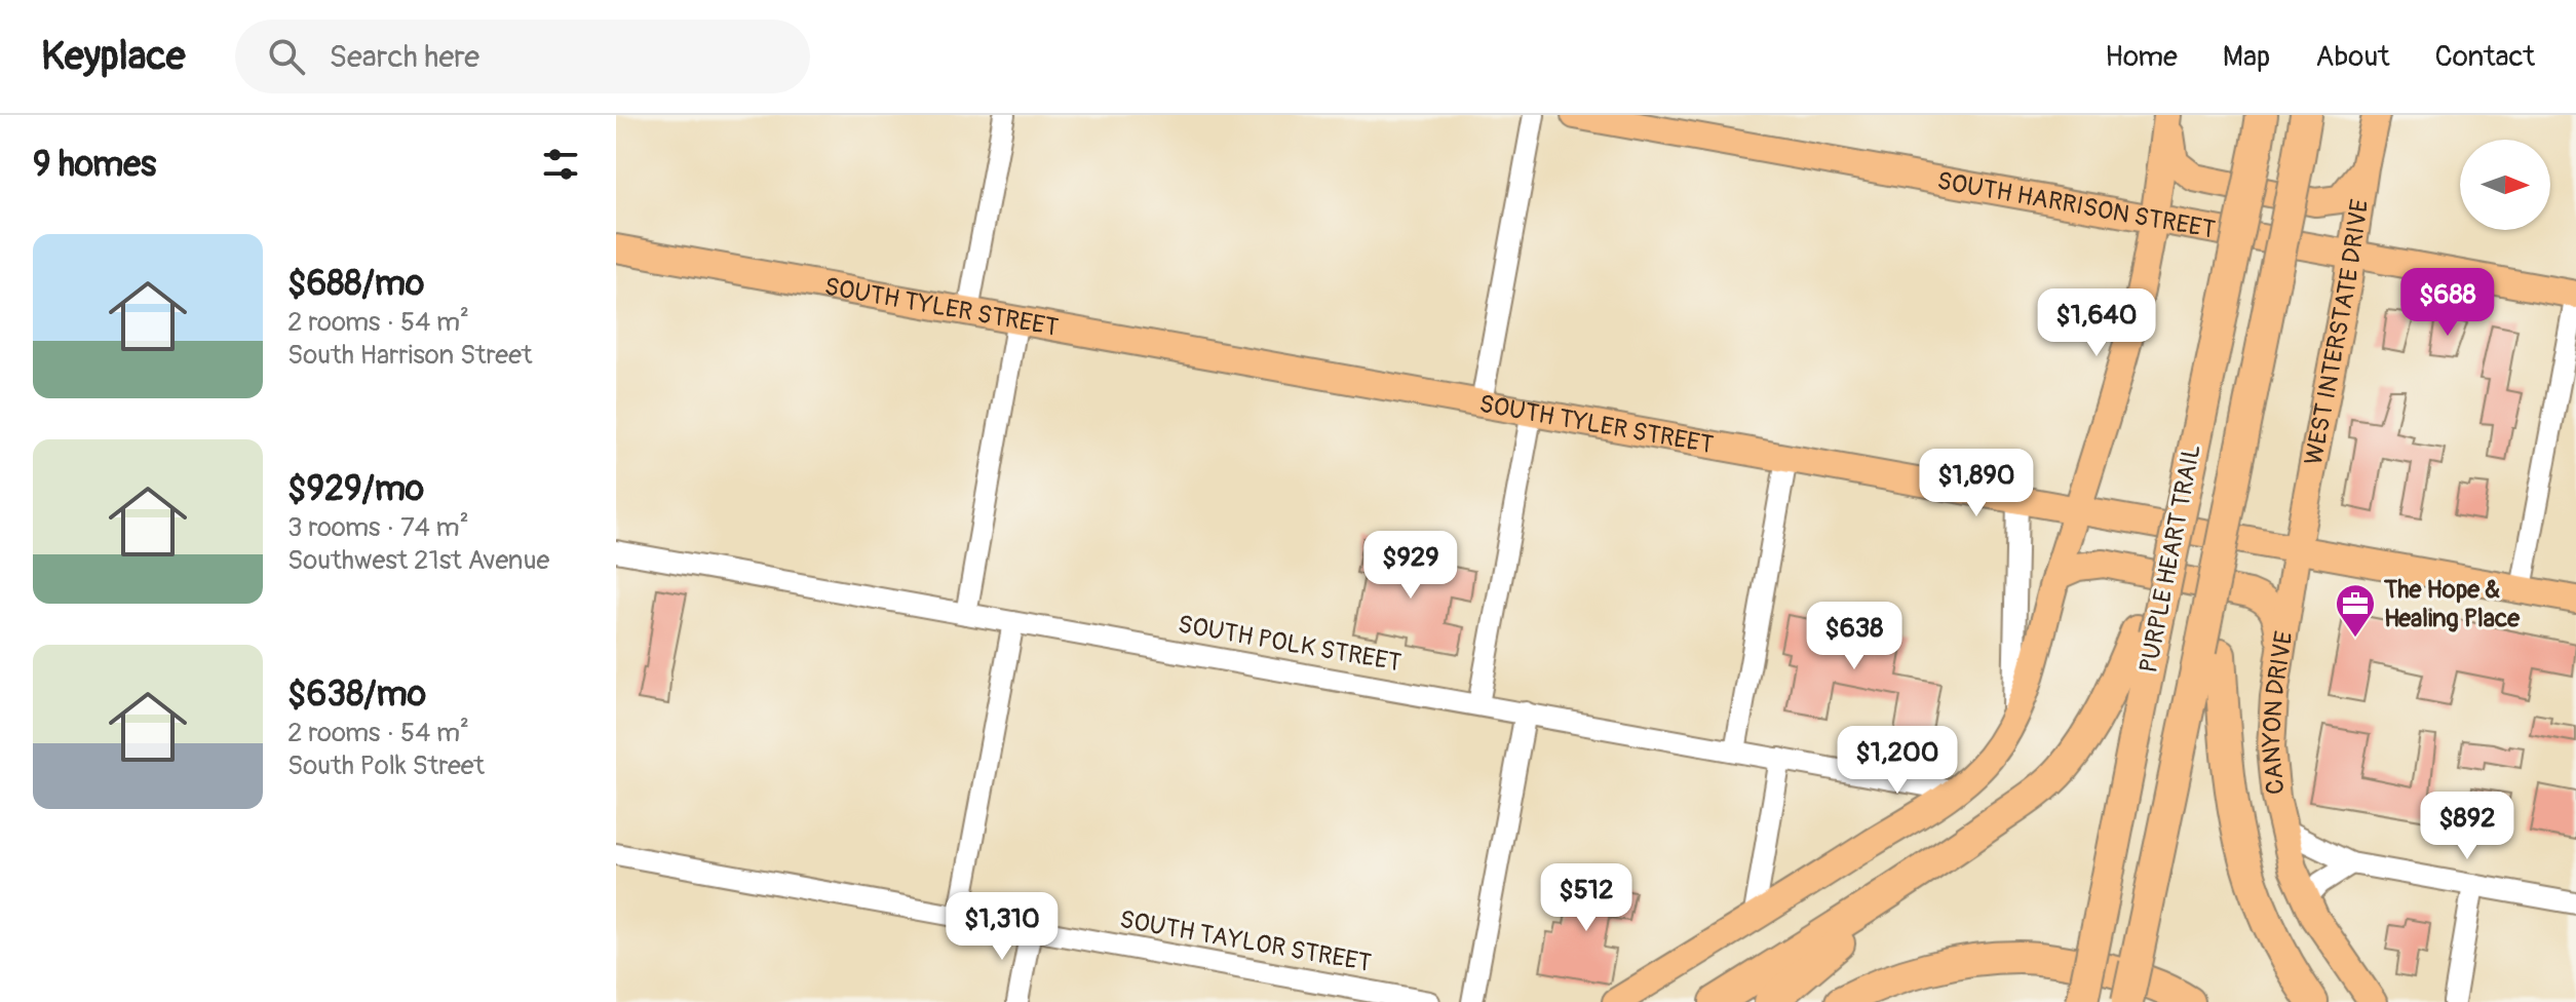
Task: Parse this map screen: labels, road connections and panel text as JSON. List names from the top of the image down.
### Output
{
  "streets": {
    "highway": ["PURPLE HEART TRAIL"],
    "main road": [
      "SOUTH HARRISON STREET",
      "SOUTH TYLER STREET",
      "WEST INTERSTATE DRIVE",
      "CANYON DRIVE"
    ],
    "street": ["SOUTH POLK STREET", "SOUTH TAYLOR STREET"]
  },
  "crossings": [
    ["SOUTH HARRISON STREET", "WEST INTERSTATE DRIVE"],
    ["SOUTH TYLER STREET", "WEST INTERSTATE DRIVE"],
    ["SOUTH TYLER STREET", "CANYON DRIVE"],
    ["WEST INTERSTATE DRIVE", "CANYON DRIVE"]
  ],
  "places": {
    "office": ["The Hope & Healing Place"]
  },
  "north": "right",
  "page": {
    "header": "Keyplace",
    "search": "Search here",
    "nav": [
      "Home",
      "Map",
      "About",
      "Contact"
    ],
    "heading": "9 homes",
    "list": [
      {
        "name": "$688/mo",
        "note": "2 rooms · 54 m² · South Harrison Street"
      },
      {
        "name": "$929/mo",
        "note": "3 rooms · 74 m² · Southwest 21st Avenue"
      },
      {
        "name": "$638/mo",
        "note": "2 rooms · 54 m² · South Polk Street"
      }
    ],
    "price": [
      "$688",
      "$1,640",
      "$1,890",
      "$929",
      "$638",
      "$1,200",
      "$892",
      "$512",
      "$1,310"
    ]
  }
}
